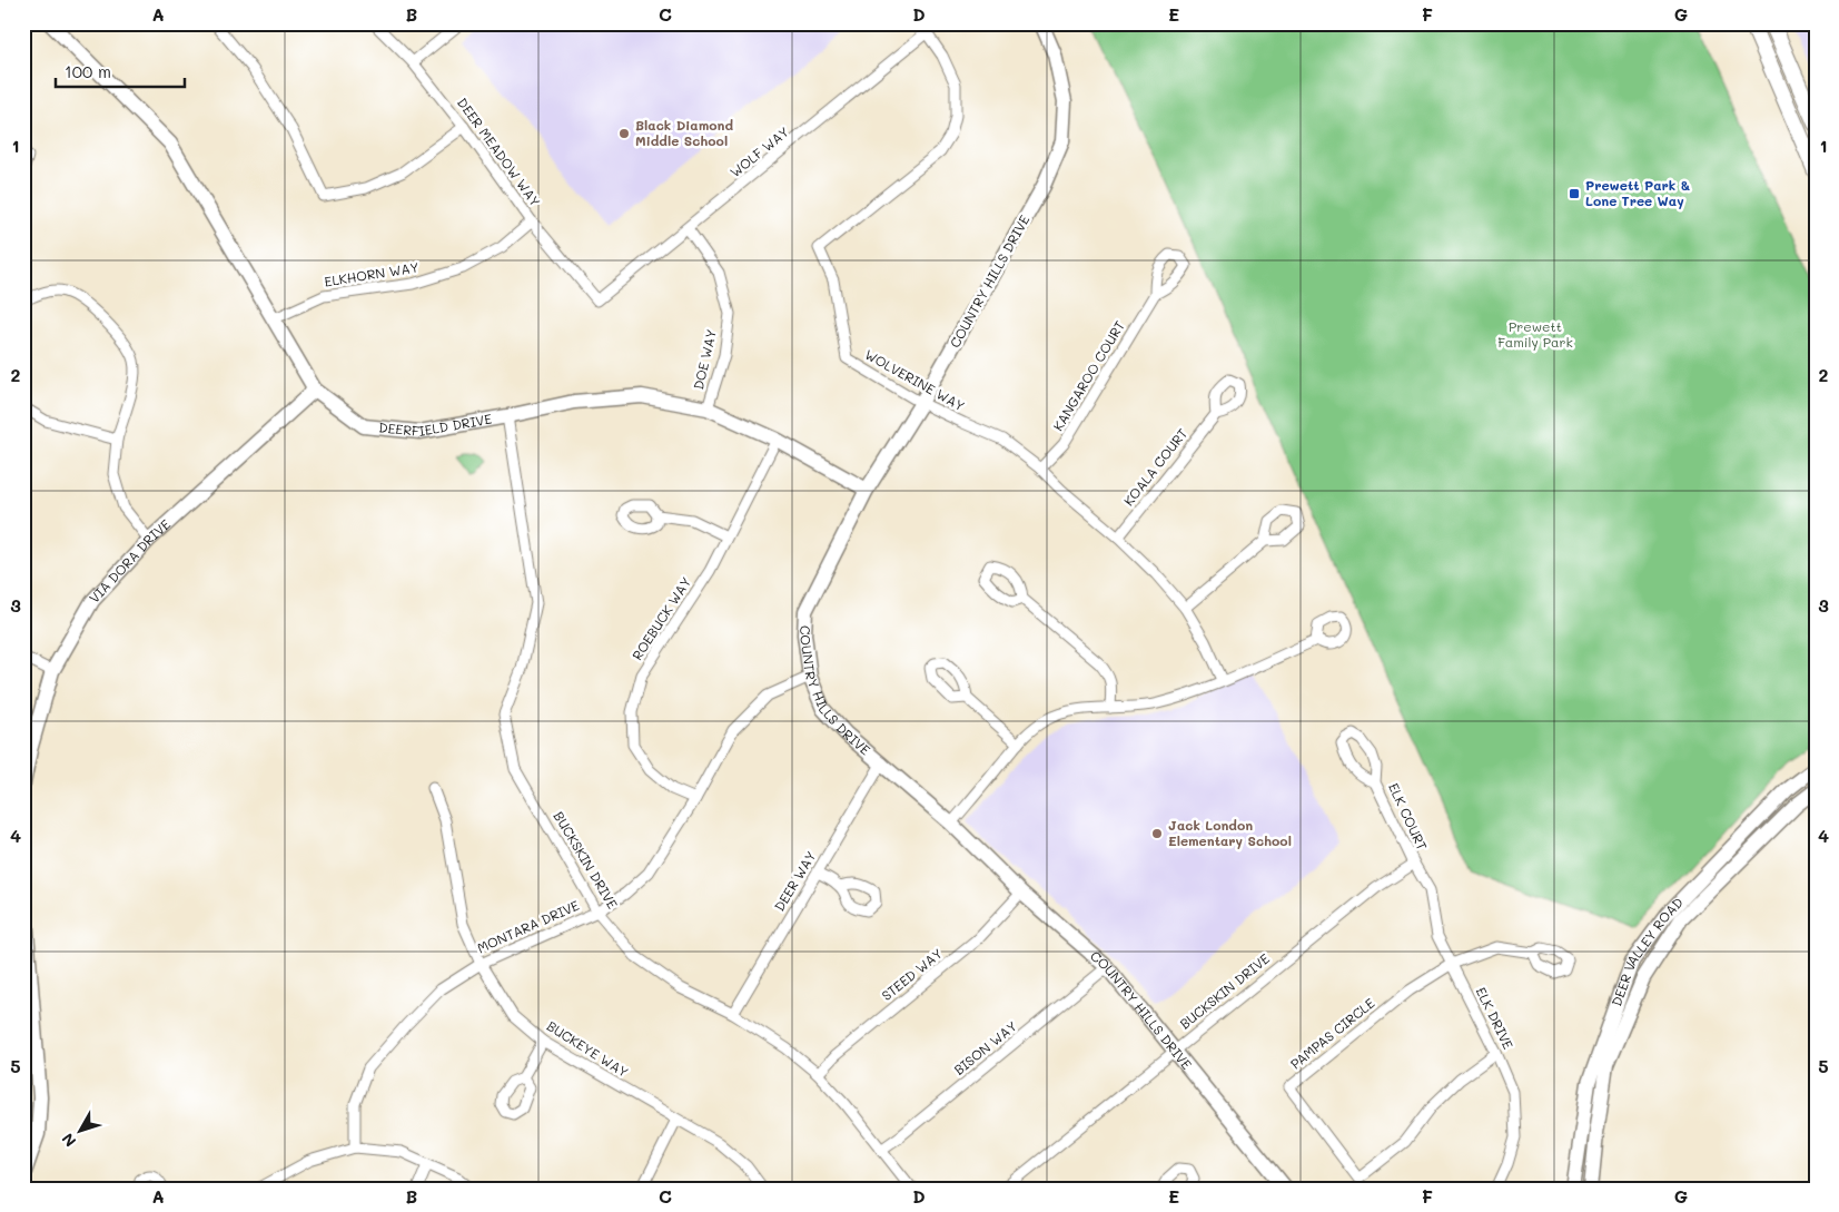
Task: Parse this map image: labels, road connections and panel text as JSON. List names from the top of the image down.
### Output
{
  "streets": {
    "street": [
      "DEER MEADOW WAY",
      "WOLF WAY",
      "ELKHORN WAY",
      "COUNTRY HILLS DRIVE",
      "DOE WAY",
      "KANGAROO COURT",
      "WOLVERINE WAY",
      "DEERFIELD DRIVE",
      "KOALA COURT",
      "VIA DORA DRIVE",
      "ROEBUCK WAY",
      "ELK COURT",
      "BUCKSKIN DRIVE",
      "DEER WAY",
      "MONTARA DRIVE",
      "DEER VALLEY ROAD",
      "STEED WAY",
      "ELK DRIVE",
      "PAMPAS CIRCLE",
      "BISON WAY",
      "BUCKEYE WAY"
    ]
  },
  "crossings": [
    ["DEER MEADOW WAY", "WOLF WAY"],
    ["DEER MEADOW WAY", "ELKHORN WAY"],
    ["WOLF WAY", "DOE WAY"],
    ["WOLF WAY", "WOLVERINE WAY"],
    ["ELKHORN WAY", "DEERFIELD DRIVE"],
    ["COUNTRY HILLS DRIVE", "WOLVERINE WAY"],
    ["COUNTRY HILLS DRIVE", "DEERFIELD DRIVE"],
    ["COUNTRY HILLS DRIVE", "BUCKSKIN DRIVE"],
    ["COUNTRY HILLS DRIVE", "DEER WAY"],
    ["COUNTRY HILLS DRIVE", "MONTARA DRIVE"],
    ["COUNTRY HILLS DRIVE", "STEED WAY"],
    ["COUNTRY HILLS DRIVE", "BISON WAY"],
    ["DOE WAY", "DEERFIELD DRIVE"],
    ["KANGAROO COURT", "WOLVERINE WAY"],
    ["WOLVERINE WAY", "KOALA COURT"],
    ["DEERFIELD DRIVE", "VIA DORA DRIVE"],
    ["DEERFIELD DRIVE", "ROEBUCK WAY"],
    ["DEERFIELD DRIVE", "BUCKSKIN DRIVE"],
    ["ROEBUCK WAY", "MONTARA DRIVE"],
    ["ELK COURT", "BUCKSKIN DRIVE"],
    ["ELK COURT", "ELK DRIVE"],
    ["BUCKSKIN DRIVE", "DEER WAY"],
    ["BUCKSKIN DRIVE", "MONTARA DRIVE"],
    ["BUCKSKIN DRIVE", "STEED WAY"],
    ["BUCKSKIN DRIVE", "ELK DRIVE"],
    ["BUCKSKIN DRIVE", "BISON WAY"],
    ["MONTARA DRIVE", "BUCKEYE WAY"],
    ["ELK DRIVE", "PAMPAS CIRCLE"]
  ],
  "parks": ["Prewett Family Park"],
  "places": {
    "other": ["Black Diamond Middle School", "Jack London Elementary School"],
    "transit": ["Prewett Park & Lone Tree Way"]
  },
  "scale_bar": "100 m",
  "north": "bottom left",
  "grid": {
    "columns": [
      "A",
      "B",
      "C",
      "D",
      "E",
      "F",
      "G"
    ],
    "rows": [
      "1",
      "2",
      "3",
      "4",
      "5"
    ]
  }
}
